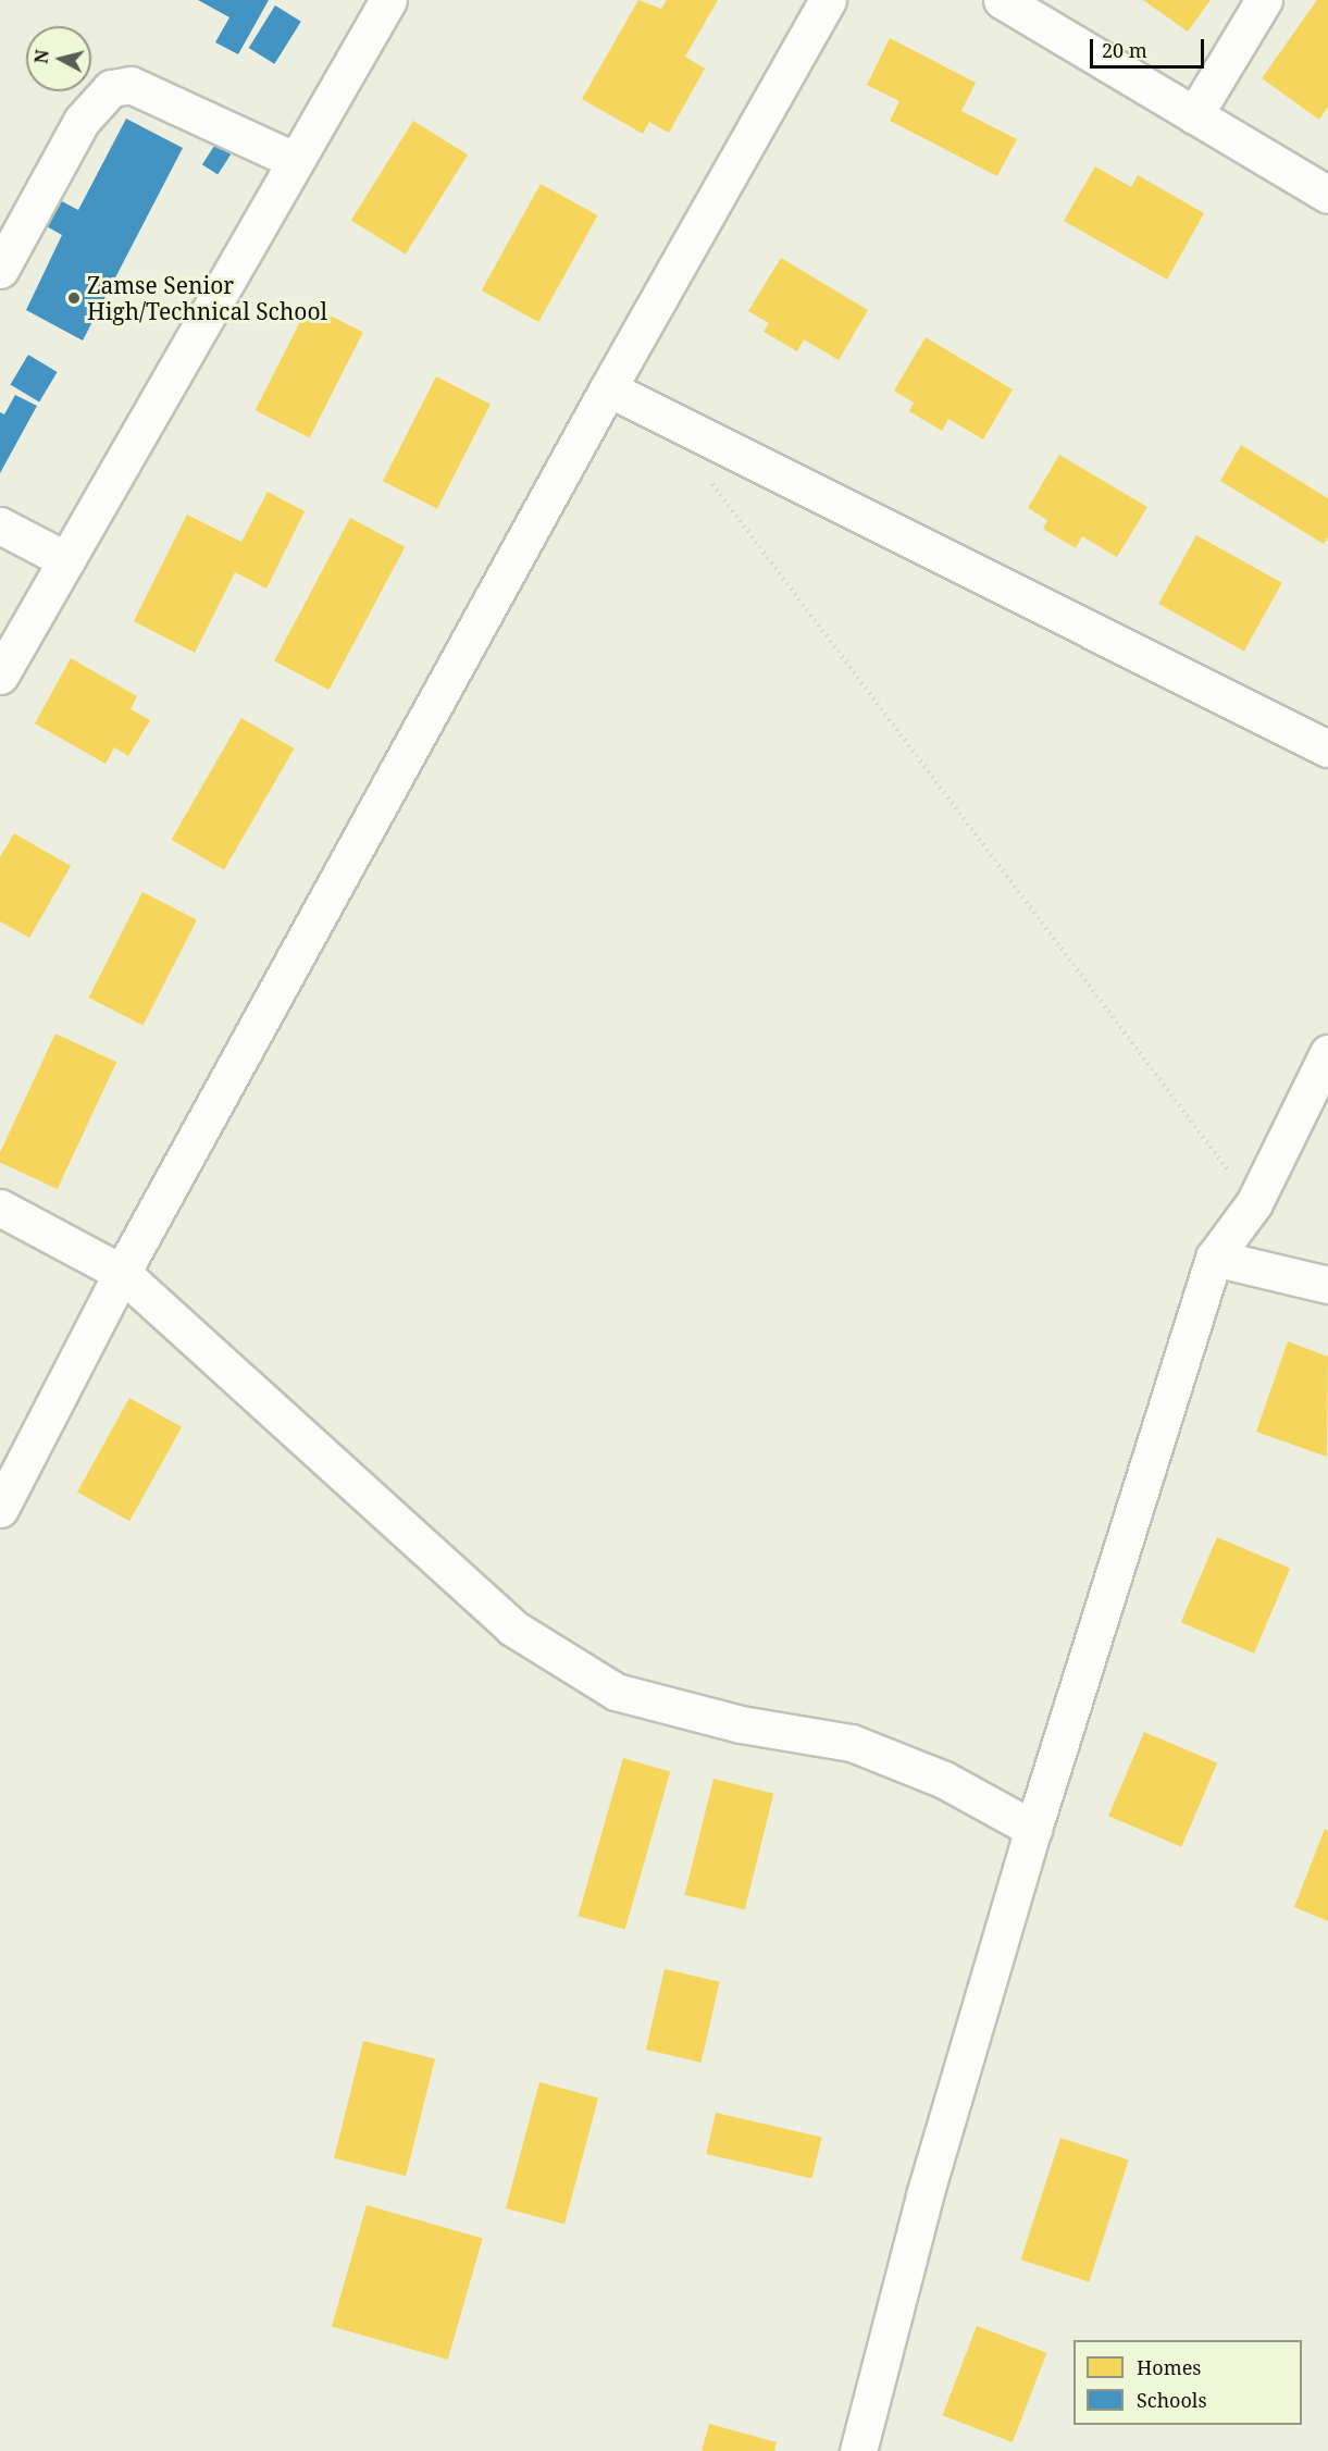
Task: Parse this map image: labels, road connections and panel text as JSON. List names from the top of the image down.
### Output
{
  "places": ["Zamse Senior High/Technical School"],
  "legend": ["Homes", "Schools"],
  "scale_bar": "20 m",
  "north": "left"
}
